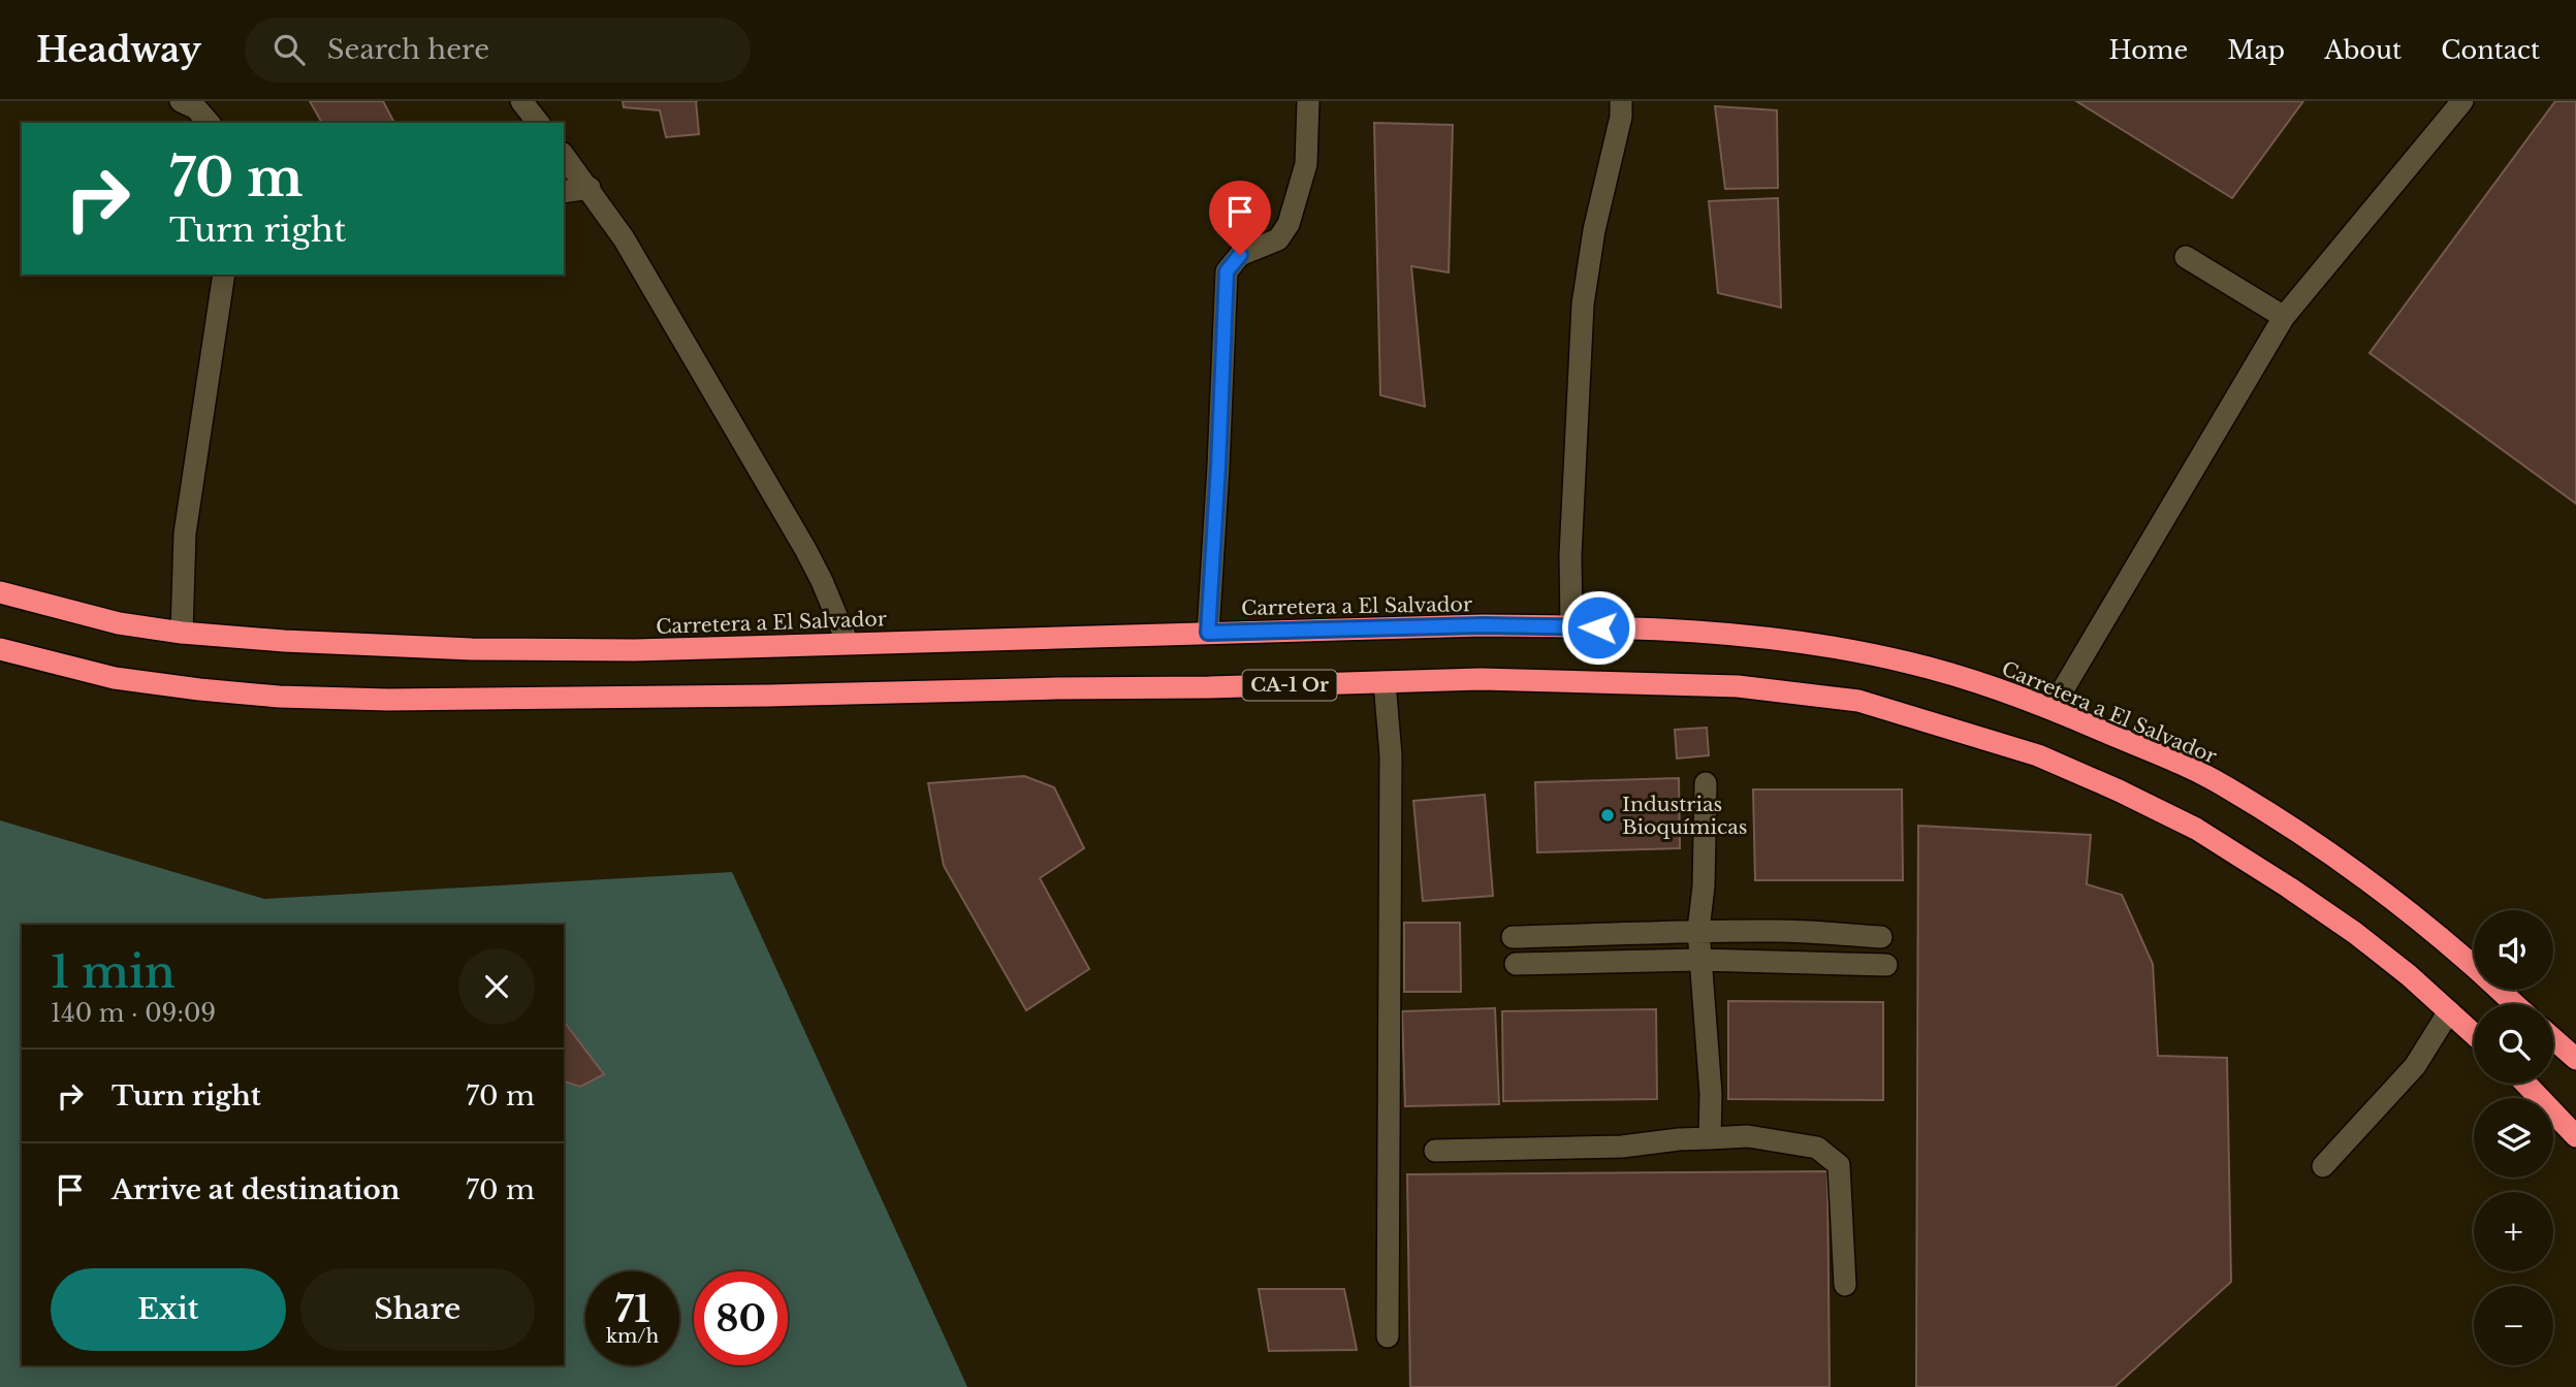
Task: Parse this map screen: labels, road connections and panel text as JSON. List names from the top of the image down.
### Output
{
  "streets": {
    "highway": ["Carretera a El Salvador", "CA-1 Or"]
  },
  "places": ["Industrias Bioquímicas"],
  "page": {
    "header": "Headway",
    "search": "Search here",
    "nav": [
      "Home",
      "Map",
      "About",
      "Contact"
    ],
    "turn": ["70 m", "Turn right"],
    "map_buttons": ["+", "−"],
    "heading": ["1 min", "140 m · 09:09"],
    "list": [
      {
        "name": "Turn right",
        "value": "70 m"
      },
      {
        "name": "Arrive at destination",
        "value": "70 m"
      }
    ],
    "buttons": ["Exit", "Share"],
    "speed": "71 km/h",
    "limit": "80"
  }
}
